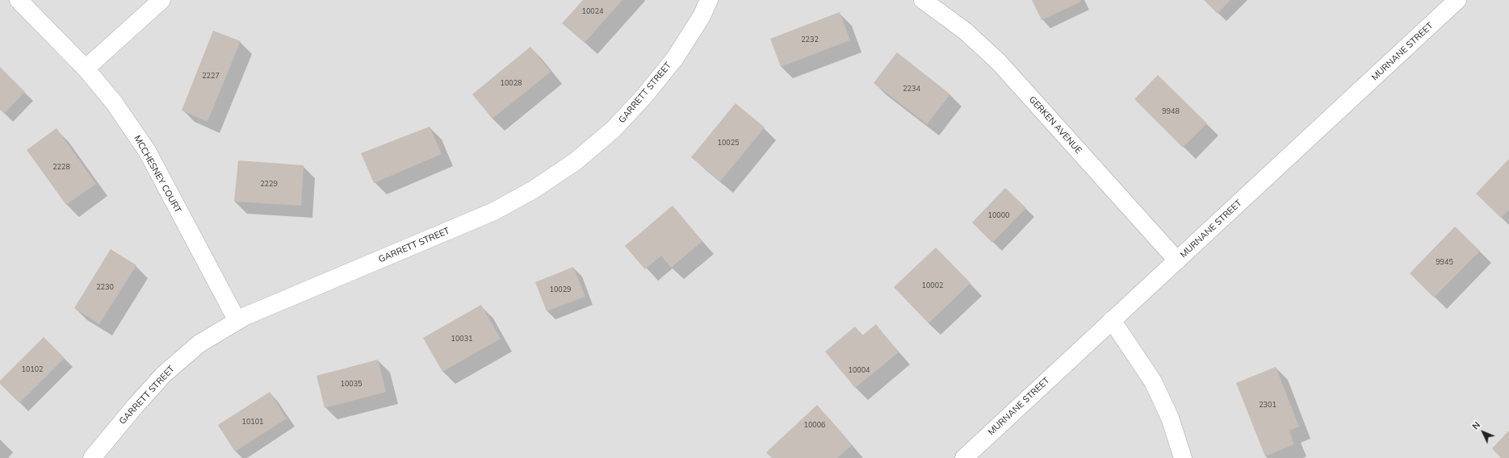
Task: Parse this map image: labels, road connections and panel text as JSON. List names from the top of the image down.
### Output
{
  "streets": {
    "street": [
      "MURNANE STREET",
      "GARRETT STREET",
      "GERKEN AVENUE",
      "MCCHESNEY COURT"
    ]
  },
  "crossings": [
    ["MURNANE STREET", "GERKEN AVENUE"],
    ["GARRETT STREET", "MCCHESNEY COURT"]
  ],
  "house_numbers": [
    "10024",
    "2232",
    "2227",
    "10028",
    "2234",
    "9948",
    "10025",
    "2228",
    "2229",
    "10000",
    "9945",
    "10002",
    "2230",
    "10029",
    "10031",
    "10102",
    "10004",
    "10035",
    "2301",
    "10101",
    "10006"
  ],
  "north": "top left"
}
